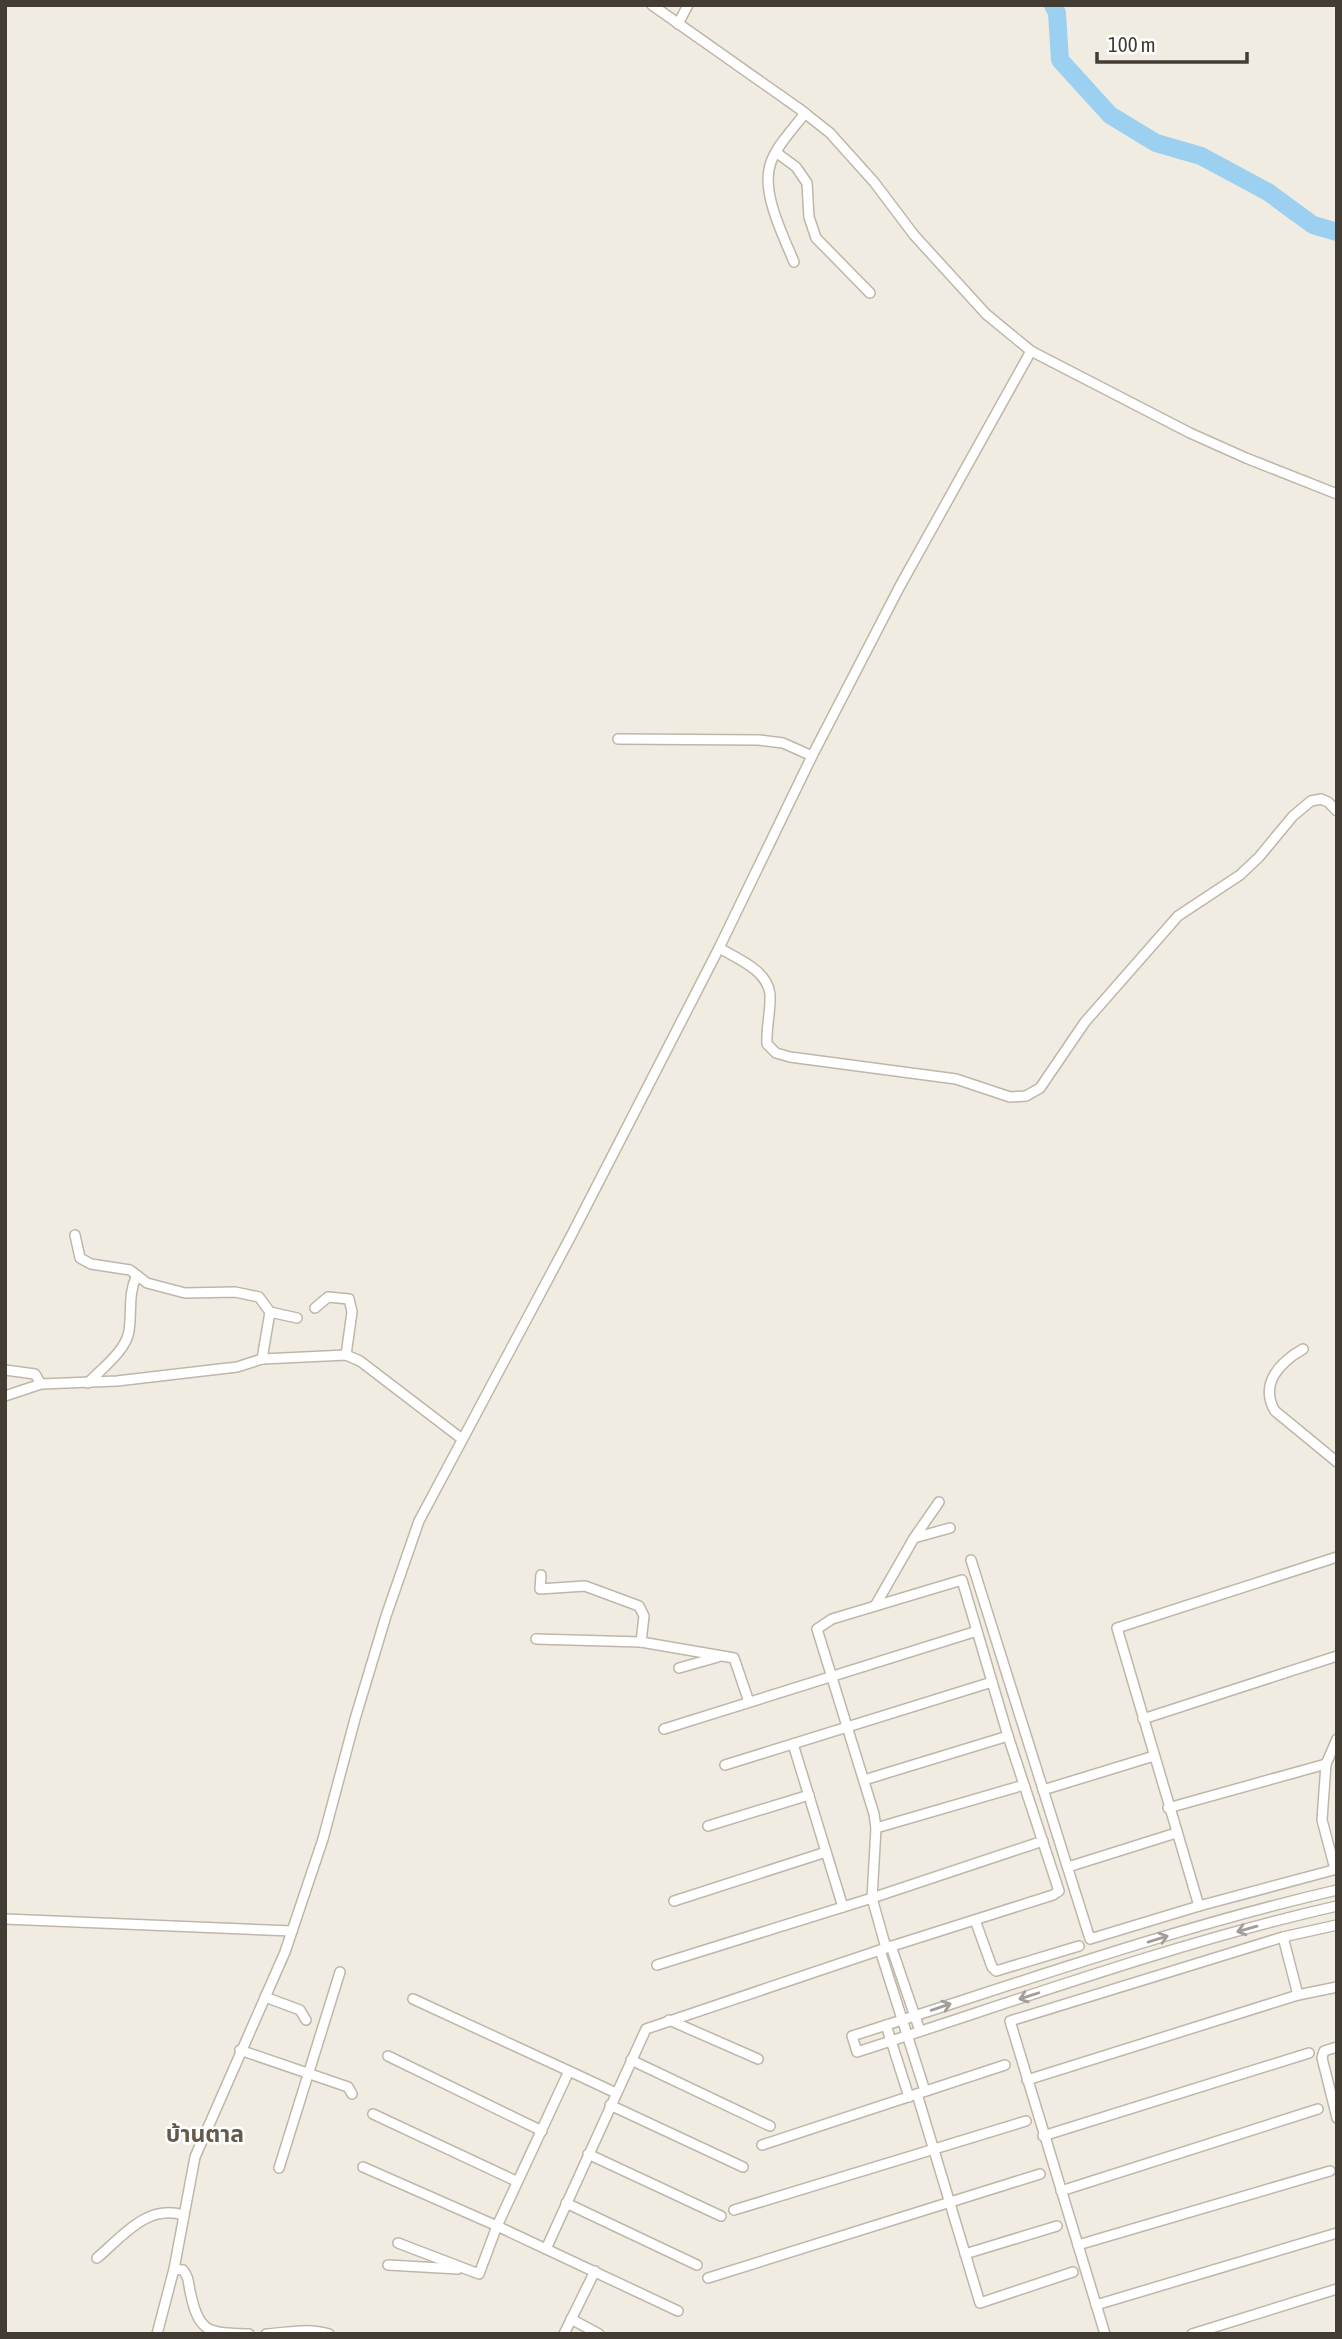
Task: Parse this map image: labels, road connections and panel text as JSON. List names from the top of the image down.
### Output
{
  "districts": ["บ้านตาล"],
  "scale_bar": "100 m"
}
